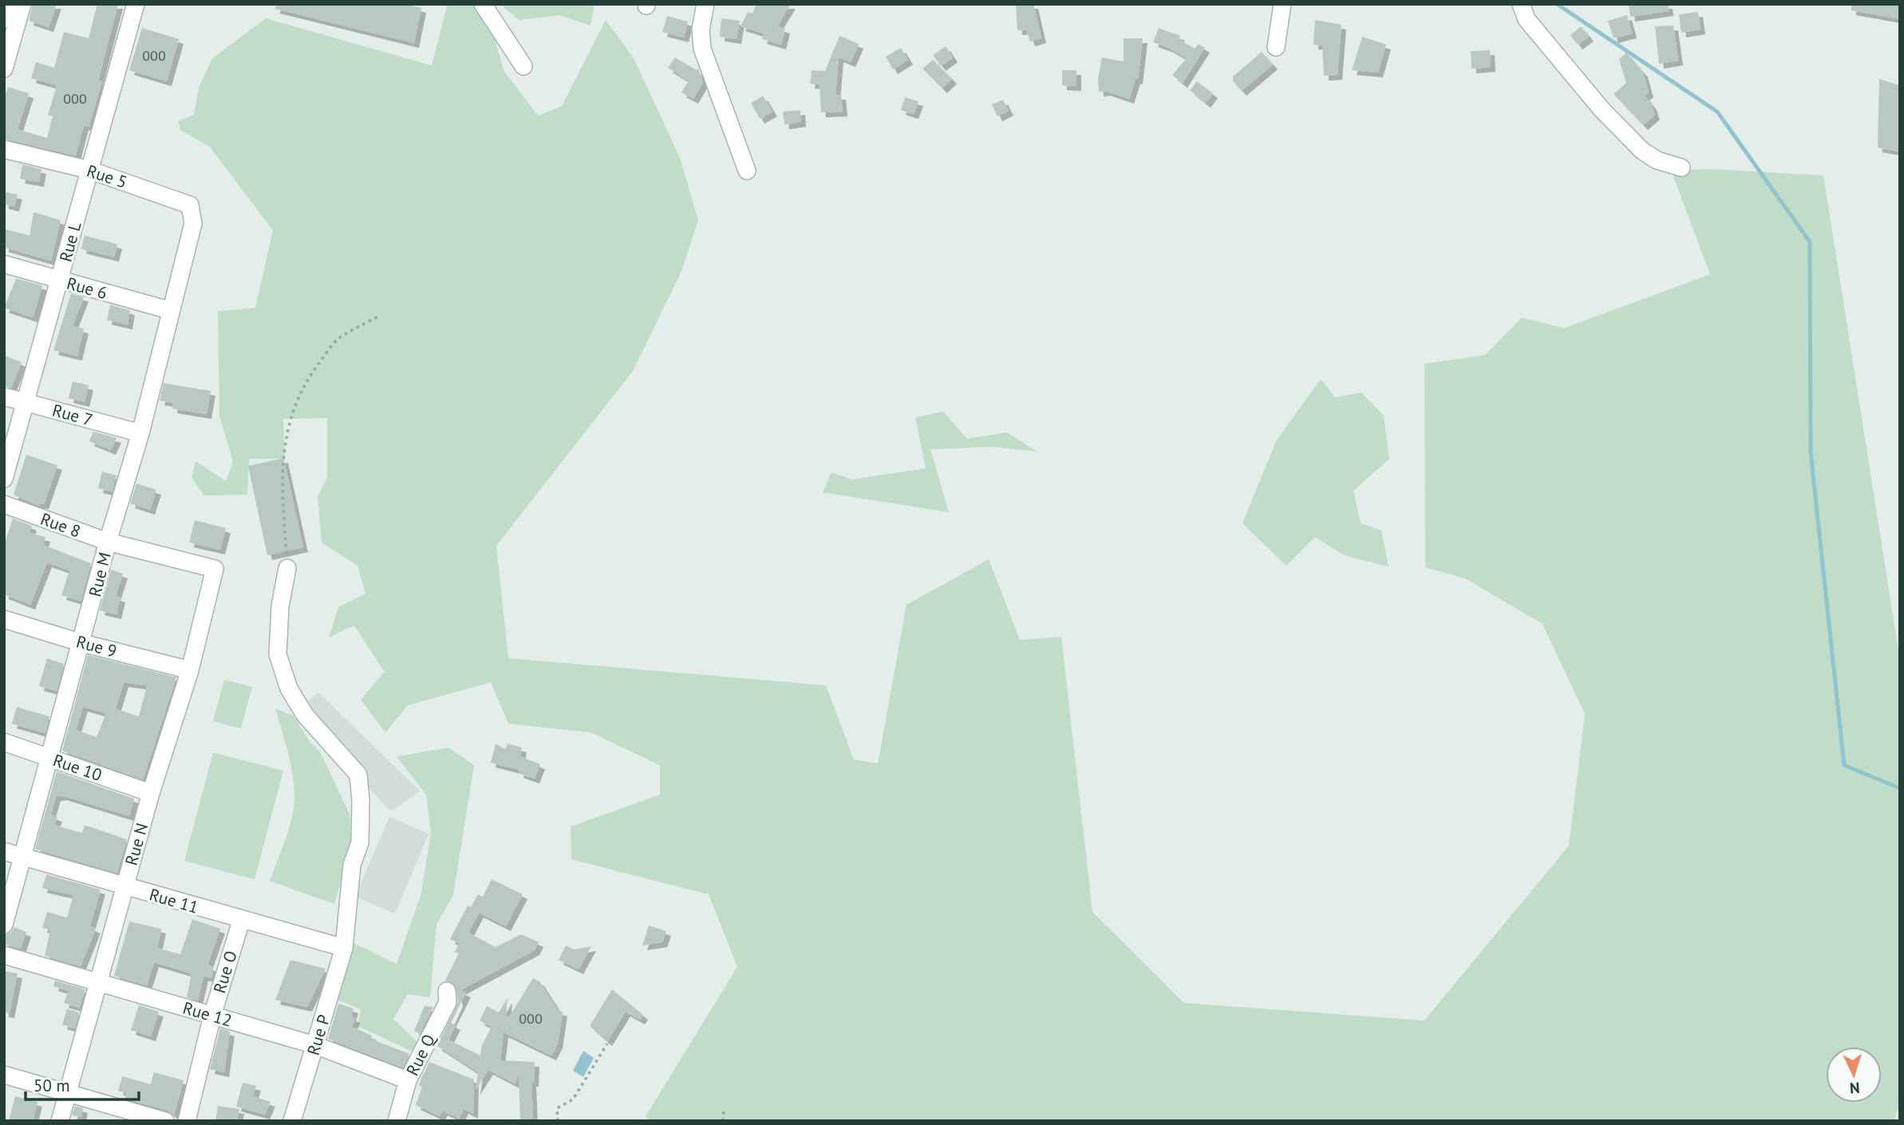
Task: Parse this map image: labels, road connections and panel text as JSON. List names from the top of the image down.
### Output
{
  "streets": {
    "street": [
      "Rue 5",
      "Rue L",
      "Rue 6",
      "Rue 7",
      "Rue 8",
      "Rue M",
      "Rue 9",
      "Rue 10",
      "Rue N",
      "Rue 11",
      "Rue O",
      "Rue 12",
      "Rue P",
      "Rue Q"
    ]
  },
  "crossings": [
    ["Rue 5", "Rue L"],
    ["Rue 5", "Rue M"],
    ["Rue L", "Rue 6"],
    ["Rue L", "Rue 7"],
    ["Rue 6", "Rue M"],
    ["Rue 7", "Rue M"],
    ["Rue 8", "Rue M"],
    ["Rue 8", "Rue N"],
    ["Rue M", "Rue 9"],
    ["Rue M", "Rue 10"],
    ["Rue M", "Rue 11"],
    ["Rue 9", "Rue N"],
    ["Rue 10", "Rue N"],
    ["Rue N", "Rue 11"],
    ["Rue N", "Rue 12"],
    ["Rue 11", "Rue O"],
    ["Rue 11", "Rue P"],
    ["Rue O", "Rue 12"],
    ["Rue 12", "Rue P"],
    ["Rue 12", "Rue Q"]
  ],
  "house_numbers": ["000", "000", "000"],
  "scale_bar": "50 m",
  "north": "bottom"
}
